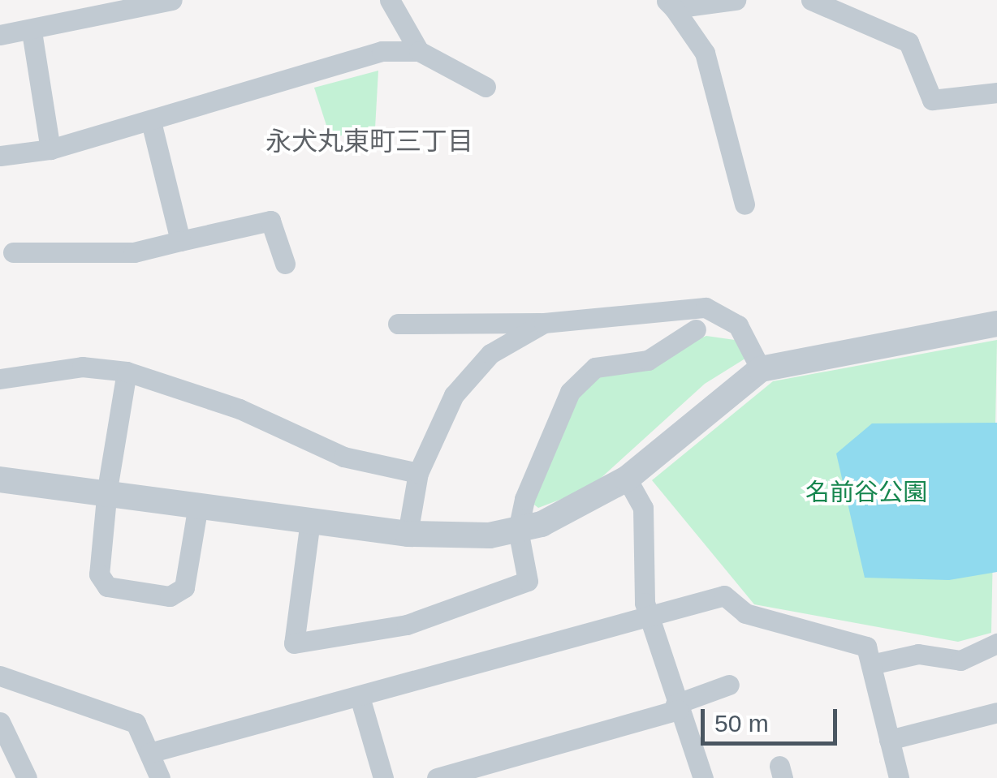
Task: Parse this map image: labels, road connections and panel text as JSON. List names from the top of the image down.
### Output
{
  "districts": ["永犬丸東町三丁目"],
  "parks": ["名前谷公園"],
  "scale_bar": "50 m"
}
